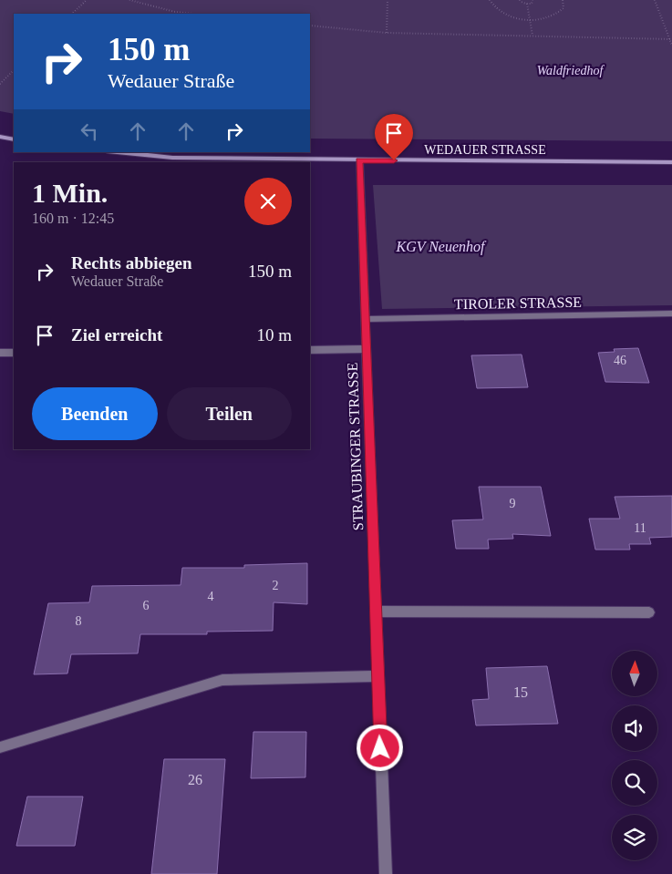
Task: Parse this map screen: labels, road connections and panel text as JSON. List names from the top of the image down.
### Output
{
  "streets": {
    "street": ["WEDAUER STRASSE", "TIROLER STRASSE", "STRAUBINGER STRASSE"]
  },
  "crossings": [
    ["WEDAUER STRASSE", "STRAUBINGER STRASSE"],
    ["TIROLER STRASSE", "STRAUBINGER STRASSE"]
  ],
  "parks": ["Waldfriedhof", "KGV Neuenhof"],
  "house_numbers": [
    "46",
    "9",
    "11",
    "2",
    "4",
    "6",
    "8",
    "15",
    "26"
  ],
  "north": "top",
  "page": {
    "turn": ["150 m", "Wedauer Straße"],
    "heading": ["1 Min.", "160 m · 12:45"],
    "list": [
      {
        "name": "Rechts abbiegen",
        "note": "Wedauer Straße",
        "value": "150 m"
      },
      {
        "name": "Ziel erreicht",
        "value": "10 m"
      }
    ],
    "buttons": ["Beenden", "Teilen"]
  }
}
